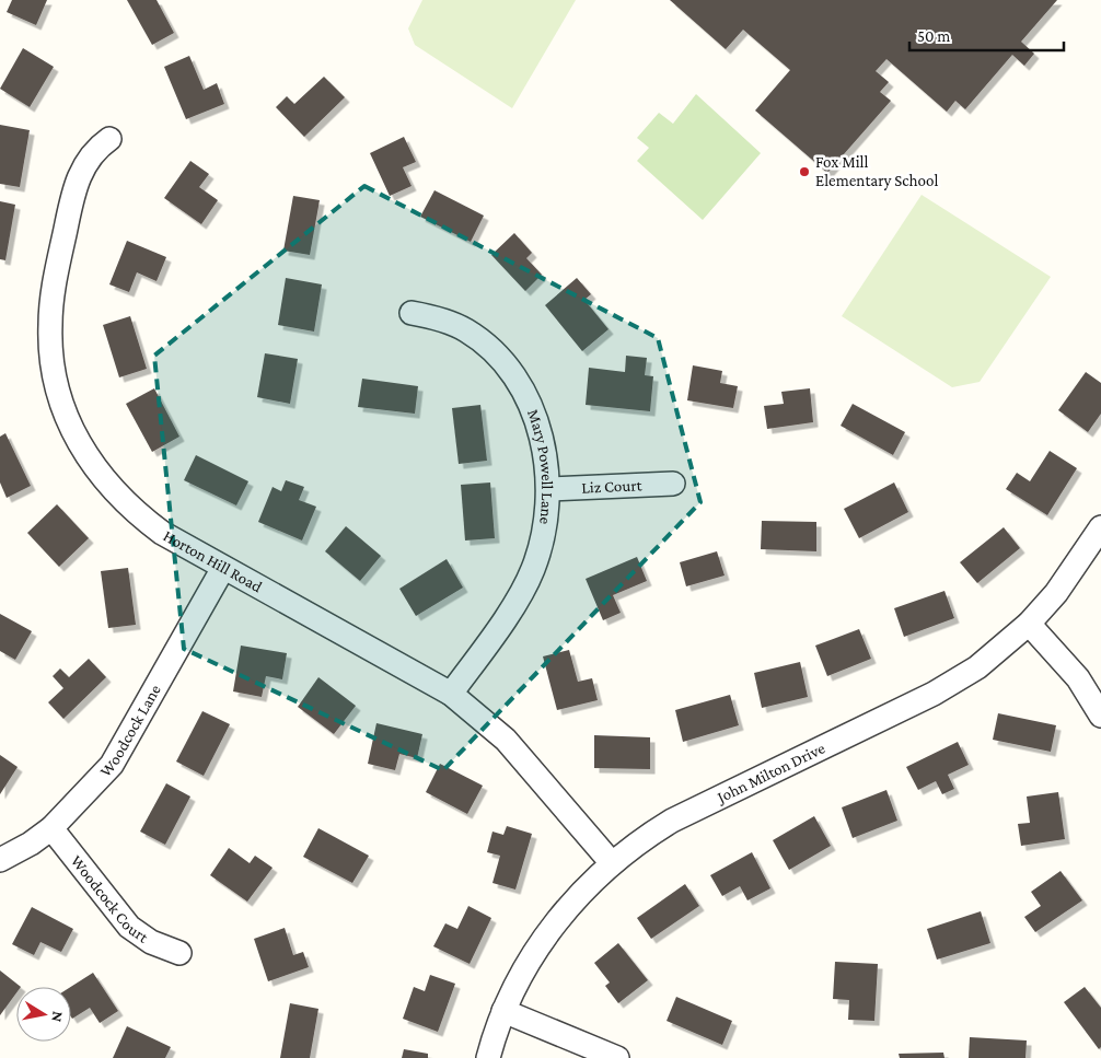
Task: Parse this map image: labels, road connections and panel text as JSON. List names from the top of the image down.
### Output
{
  "streets": {
    "street": [
      "Mary Powell Lane",
      "Liz Court",
      "Horton Hill Road",
      "Woodcock Lane",
      "John Milton Drive",
      "Woodcock Court"
    ]
  },
  "crossings": [
    ["Mary Powell Lane", "Liz Court"],
    ["Mary Powell Lane", "Horton Hill Road"],
    ["Horton Hill Road", "Woodcock Lane"],
    ["Horton Hill Road", "John Milton Drive"],
    ["Woodcock Lane", "Woodcock Court"]
  ],
  "places": ["Fox Mill Elementary School"],
  "scale_bar": "50 m",
  "north": "right"
}
